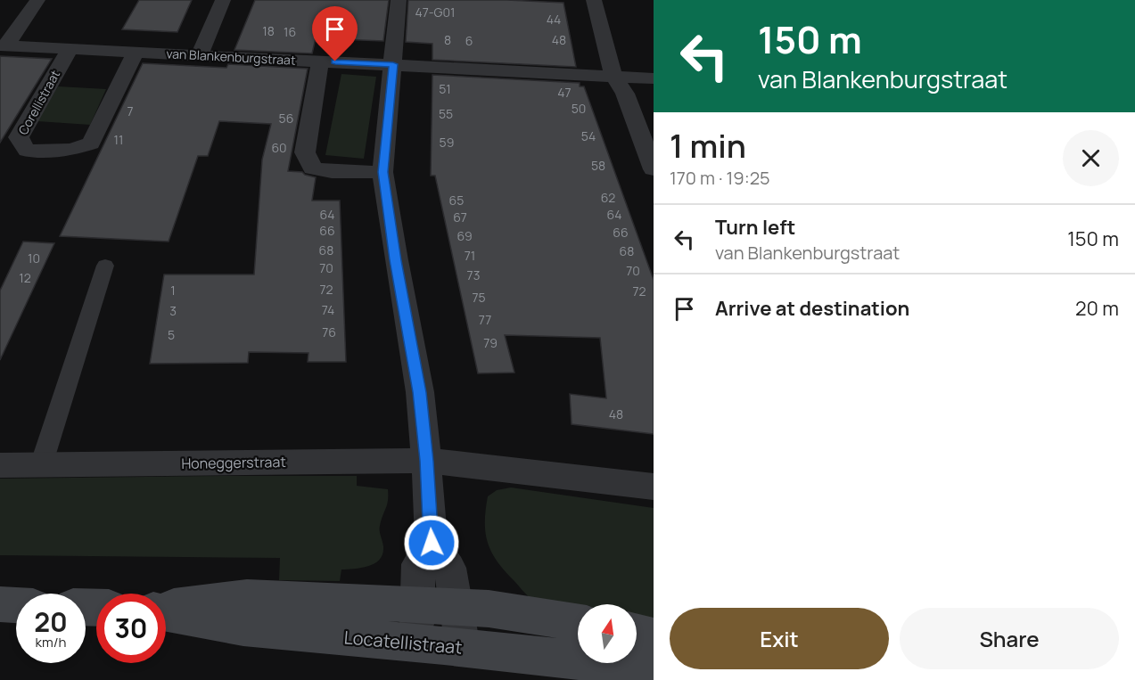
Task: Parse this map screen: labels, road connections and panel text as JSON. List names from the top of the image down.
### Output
{
  "streets": {
    "main road": ["Locatellistraat"],
    "street": ["van Blankenburgstraat", "Corellistraat", "Honeggerstraat"]
  },
  "crossings": [
    ["van Blankenburgstraat", "Corellistraat"]
  ],
  "house_numbers": [
    "47-G01",
    "44",
    "18",
    "16",
    "8",
    "48",
    "6",
    "51",
    "47",
    "50",
    "7",
    "55",
    "56",
    "54",
    "11",
    "59",
    "60",
    "58",
    "62",
    "65",
    "64",
    "64",
    "67",
    "66",
    "66",
    "69",
    "68",
    "68",
    "71",
    "10",
    "70",
    "70",
    "73",
    "12",
    "72",
    "1",
    "72",
    "75",
    "74",
    "3",
    "77",
    "76",
    "5",
    "79",
    "48"
  ],
  "north": "top",
  "page": {
    "turn": ["150 m", "van Blankenburgstraat"],
    "heading": ["1 min", "170 m · 19:25"],
    "list": [
      {
        "name": "Turn left",
        "note": "van Blankenburgstraat",
        "value": "150 m"
      },
      {
        "name": "Arrive at destination",
        "value": "20 m"
      }
    ],
    "speed": "20 km/h",
    "limit": "30",
    "buttons": ["Exit", "Share"]
  }
}
